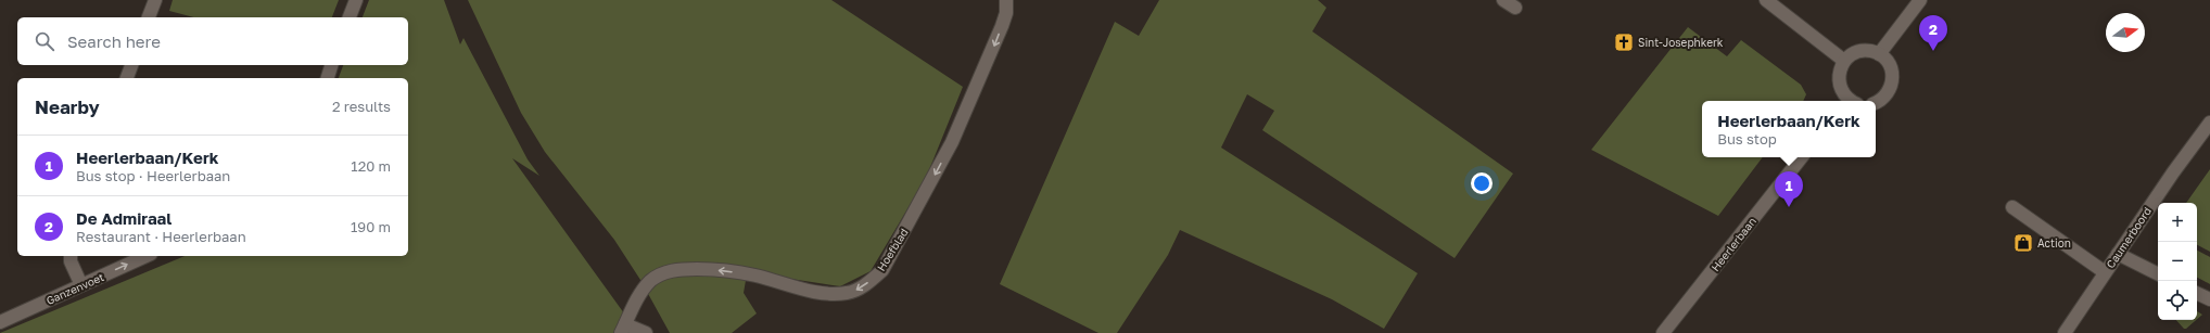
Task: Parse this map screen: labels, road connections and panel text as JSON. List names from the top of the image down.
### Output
{
  "streets": {
    "street": [
      "Caumerboord",
      "Heerlerbaan",
      "Hoefblad",
      "Ganzenvoet"
    ]
  },
  "one_way": ["Hoefblad", "Ganzenvoet"],
  "places": {
    "church": ["Sint-Josephkerk"],
    "shop": ["Action"]
  },
  "north": "right",
  "page": {
    "pins": ["2", "1"],
    "search": "Search here",
    "heading": ["Nearby", "2 results"],
    "popup": ["Heerlerbaan/Kerk", "Bus stop"],
    "list": [
      {
        "mark": "1",
        "name": "Heerlerbaan/Kerk",
        "note": "Bus stop · Heerlerbaan",
        "value": "120 m"
      },
      {
        "mark": "2",
        "name": "De Admiraal",
        "note": "Restaurant · Heerlerbaan",
        "value": "190 m"
      }
    ],
    "map_buttons": ["+", "−"]
  }
}
